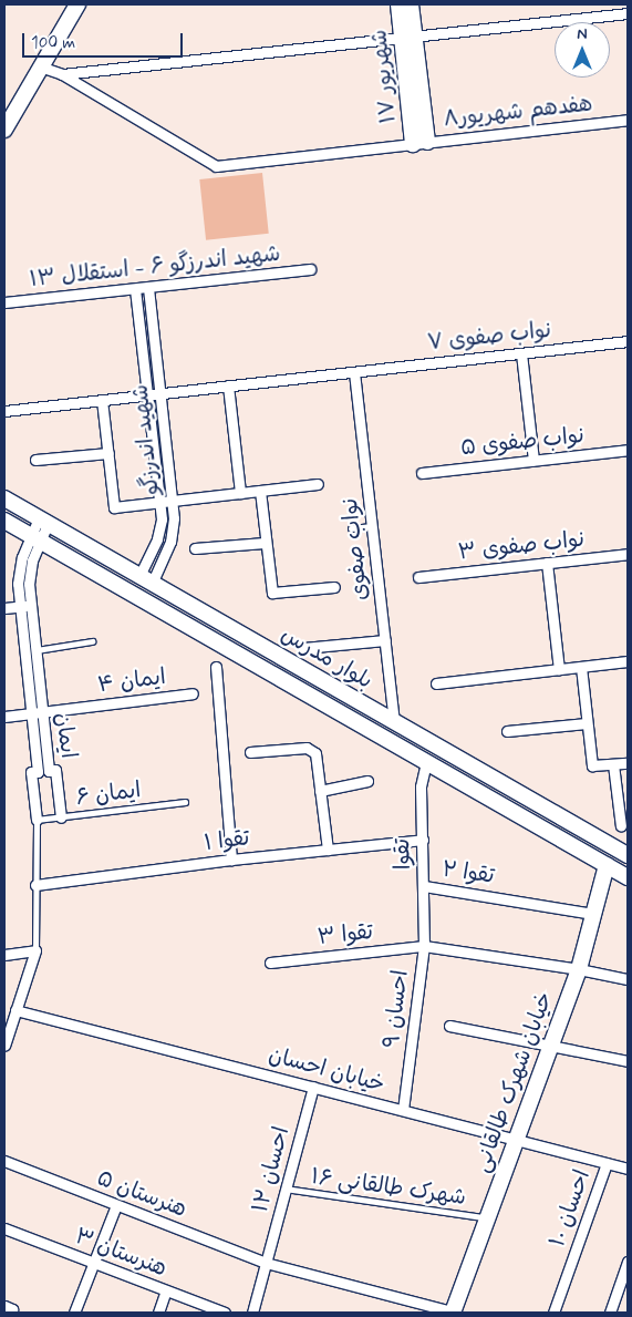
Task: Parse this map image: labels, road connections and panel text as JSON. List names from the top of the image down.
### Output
{
  "streets": {
    "main road": ["۱۷ شهریور", "بلوار مدرس", "خیابان شهرک طالقانی"],
    "street": [
      "هفدهم شهریور۸",
      "شهید اندرزگو ۶ - استقلال ۱۳",
      "نواب صفوی ۷",
      "شهید اندرزگو",
      "نواب صفوی ۵",
      "نواب صفوی ۳",
      "نواب صفوی",
      "ایمان ۴",
      "ایمان",
      "تقوا ۱",
      "تقوا",
      "تقوا ۲",
      "تقوا ۳",
      "احسان ۹",
      "خیابان احسان",
      "احسان ۱۲",
      "هنرستان ۵",
      "احسان ۱۰",
      "هنرستان ۳"
    ],
    "lane": ["ایمان ۶", "شهرک طالقانی ۱۶"]
  },
  "crossings": [
    ["۱۷ شهریور", "هفدهم شهریور۸"],
    ["شهید اندرزگو ۶ - استقلال ۱۳", "شهید اندرزگو"],
    ["نواب صفوی ۷", "شهید اندرزگو"],
    ["نواب صفوی ۷", "نواب صفوی"],
    ["شهید اندرزگو", "بلوار مدرس"],
    ["نواب صفوی", "بلوار مدرس"],
    ["بلوار مدرس", "ایمان"],
    ["بلوار مدرس", "تقوا"],
    ["بلوار مدرس", "خیابان شهرک طالقانی"],
    ["ایمان ۴", "ایمان"],
    ["ایمان", "ایمان ۶"],
    ["ایمان", "تقوا ۱"],
    ["تقوا ۱", "تقوا"],
    ["تقوا", "تقوا ۲"],
    ["تقوا", "تقوا ۳"],
    ["تقوا", "احسان ۹"],
    ["تقوا ۲", "خیابان شهرک طالقانی"],
    ["تقوا ۳", "احسان ۹"],
    ["تقوا ۳", "خیابان شهرک طالقانی"],
    ["احسان ۹", "خیابان احسان"],
    ["خیابان احسان", "خیابان شهرک طالقانی"],
    ["خیابان احسان", "احسان ۱۲"],
    ["خیابان احسان", "احسان ۱۰"],
    ["خیابان شهرک طالقانی", "شهرک طالقانی ۱۶"],
    ["خیابان شهرک طالقانی", "هنرستان ۵"],
    ["احسان ۱۲", "شهرک طالقانی ۱۶"],
    ["احسان ۱۲", "هنرستان ۵"]
  ],
  "scale_bar": "100 m",
  "north": "top"
}
